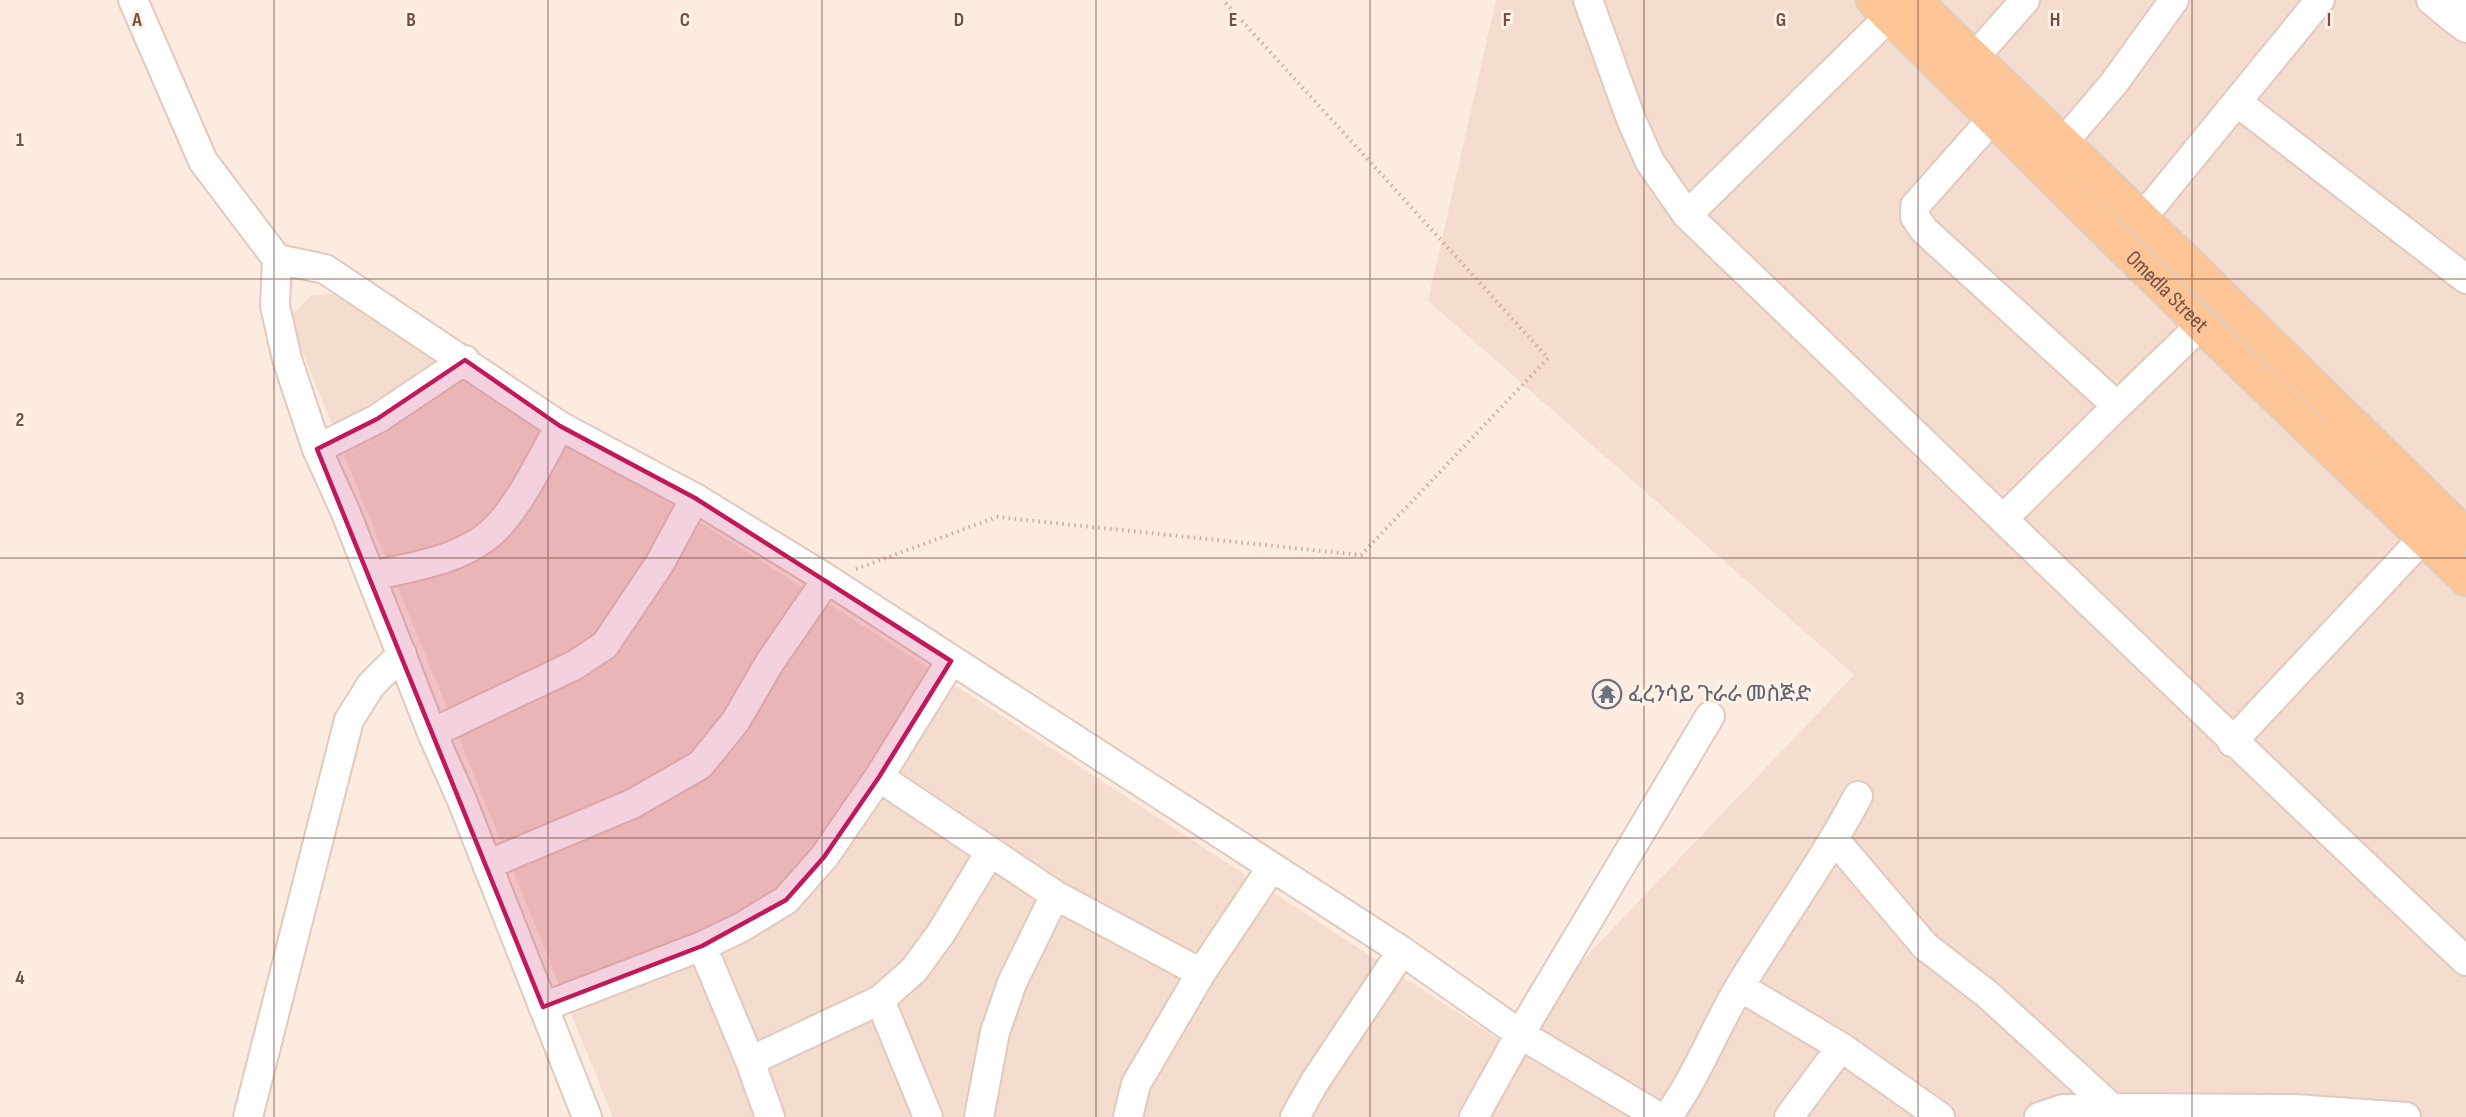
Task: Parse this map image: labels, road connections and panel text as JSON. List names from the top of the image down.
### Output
{
  "streets": {
    "main road": ["Omedla Street"]
  },
  "places": {
    "temple": ["ፈረንሳይ ጉራራ መስጅድ"]
  },
  "grid": {
    "columns": [
      "A",
      "B",
      "C",
      "D",
      "E",
      "F",
      "G",
      "H",
      "I"
    ],
    "rows": [
      "1",
      "2",
      "3",
      "4"
    ]
  }
}
